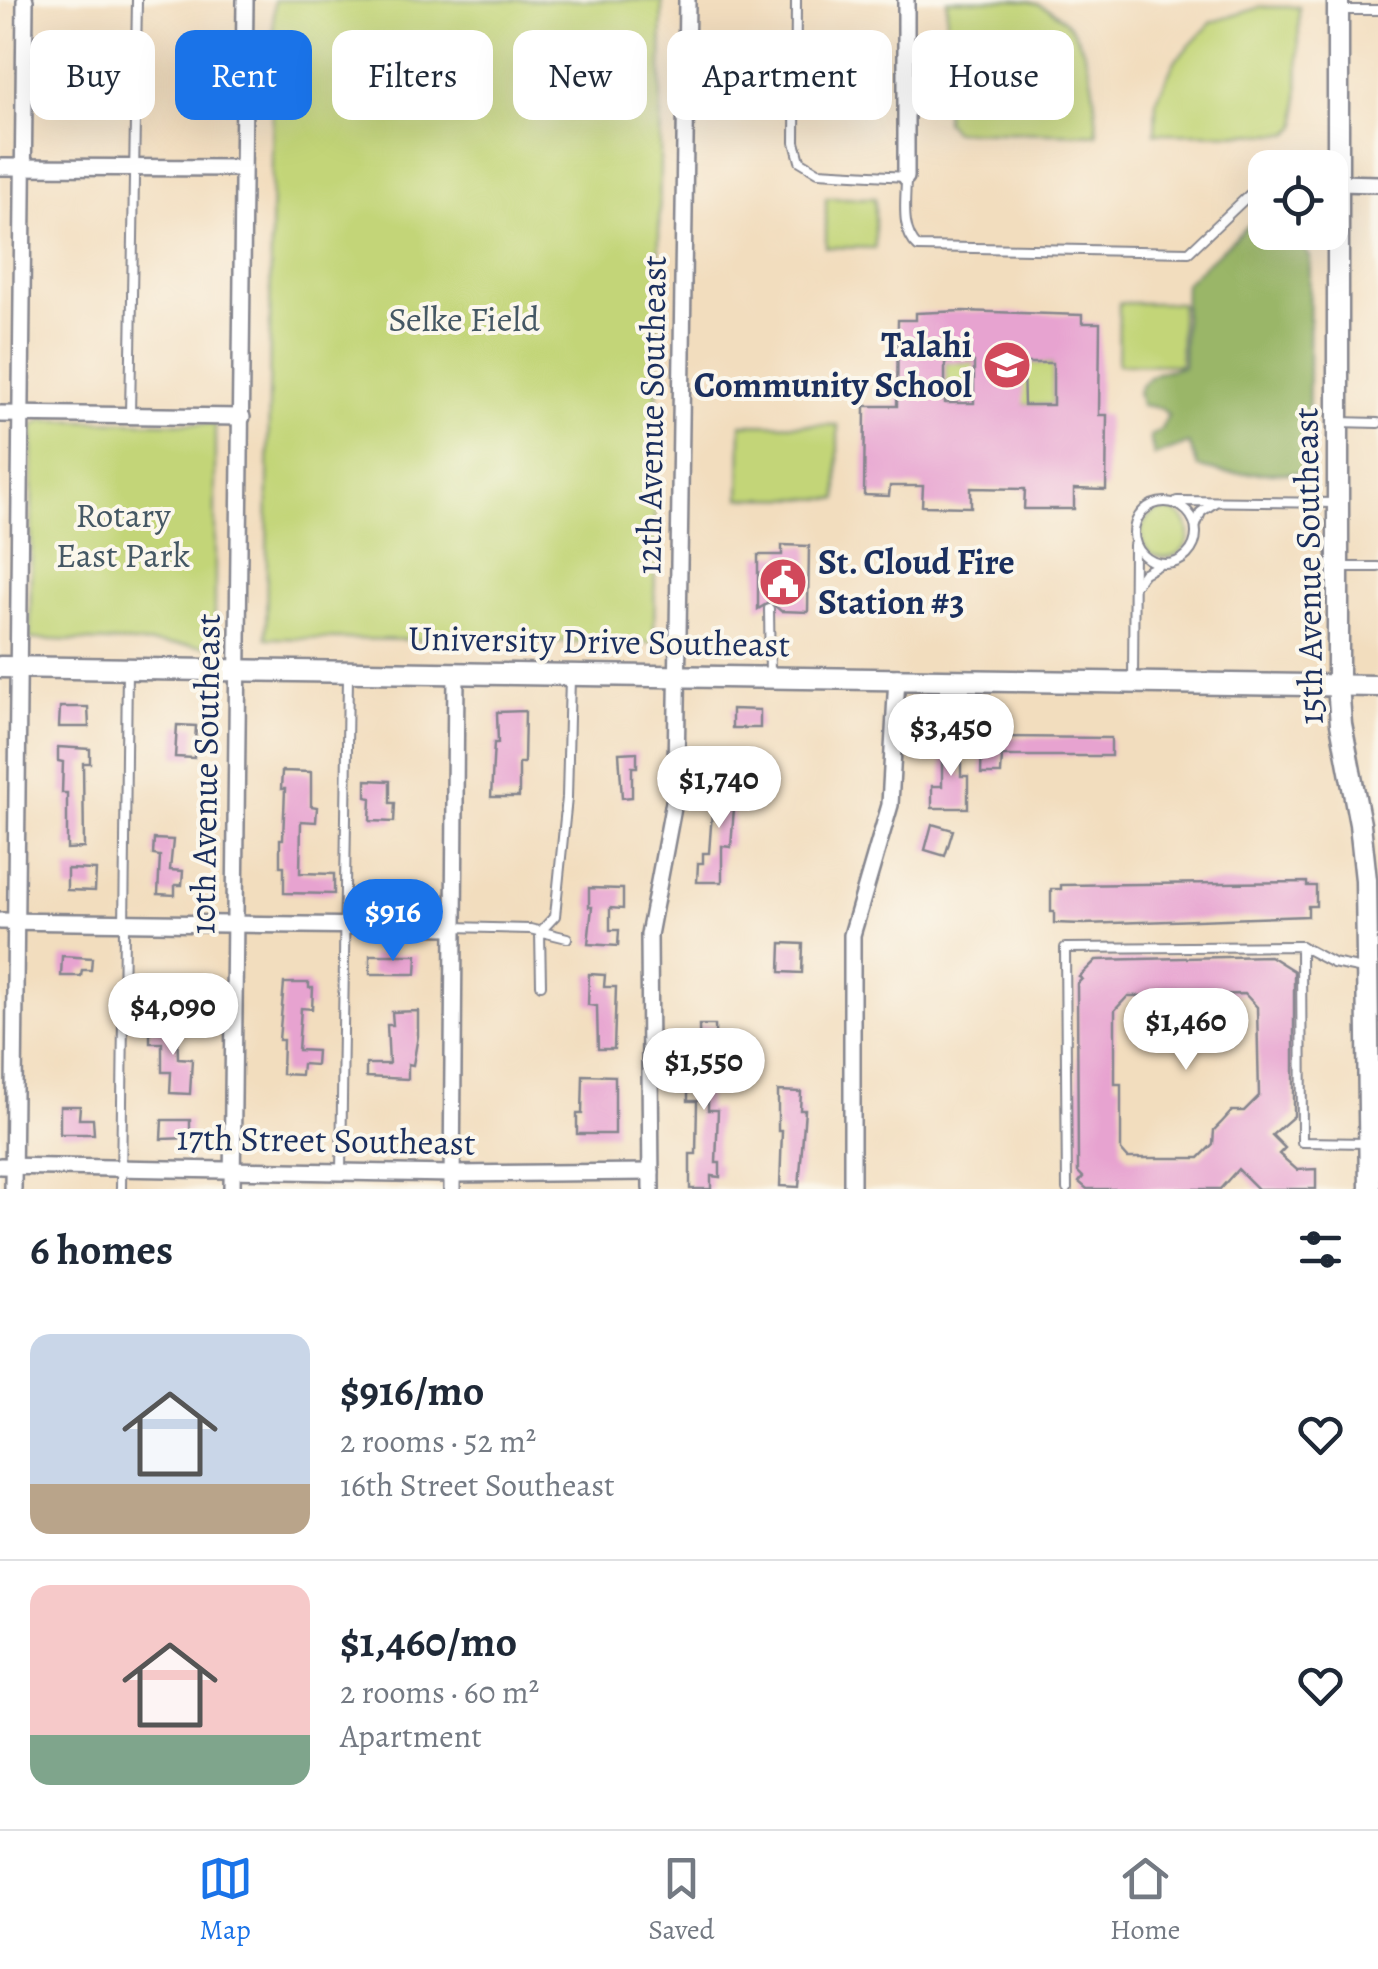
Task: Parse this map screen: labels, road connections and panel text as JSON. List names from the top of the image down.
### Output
{
  "streets": {
    "street": [
      "12th Avenue Southeast",
      "15th Avenue Southeast",
      "University Drive Southeast",
      "10th Avenue Southeast",
      "17th Street Southeast"
    ]
  },
  "crossings": [
    ["12th Avenue Southeast", "University Drive Southeast"],
    ["12th Avenue Southeast", "17th Street Southeast"],
    ["15th Avenue Southeast", "University Drive Southeast"],
    ["University Drive Southeast", "10th Avenue Southeast"],
    ["10th Avenue Southeast", "17th Street Southeast"]
  ],
  "parks": ["Selke Field", "Rotary East Park"],
  "places": {
    "school or university": ["Talahi Community School"],
    "public building": ["St. Cloud Fire Station #3"]
  },
  "page": {
    "chip": [
      "Buy",
      "Rent",
      "Filters",
      "New",
      "Apartment",
      "House"
    ],
    "price": [
      "$3,450",
      "$1,740",
      "$916",
      "$4,090",
      "$1,460",
      "$1,550"
    ],
    "heading": "6 homes",
    "list": [
      {
        "name": "$916/mo",
        "note": "2 rooms · 52 m² · 16th Street Southeast"
      },
      {
        "name": "$1,460/mo",
        "note": "2 rooms · 60 m² · Apartment"
      }
    ],
    "tabs": ["Map", "Saved", "Home"]
  }
}
